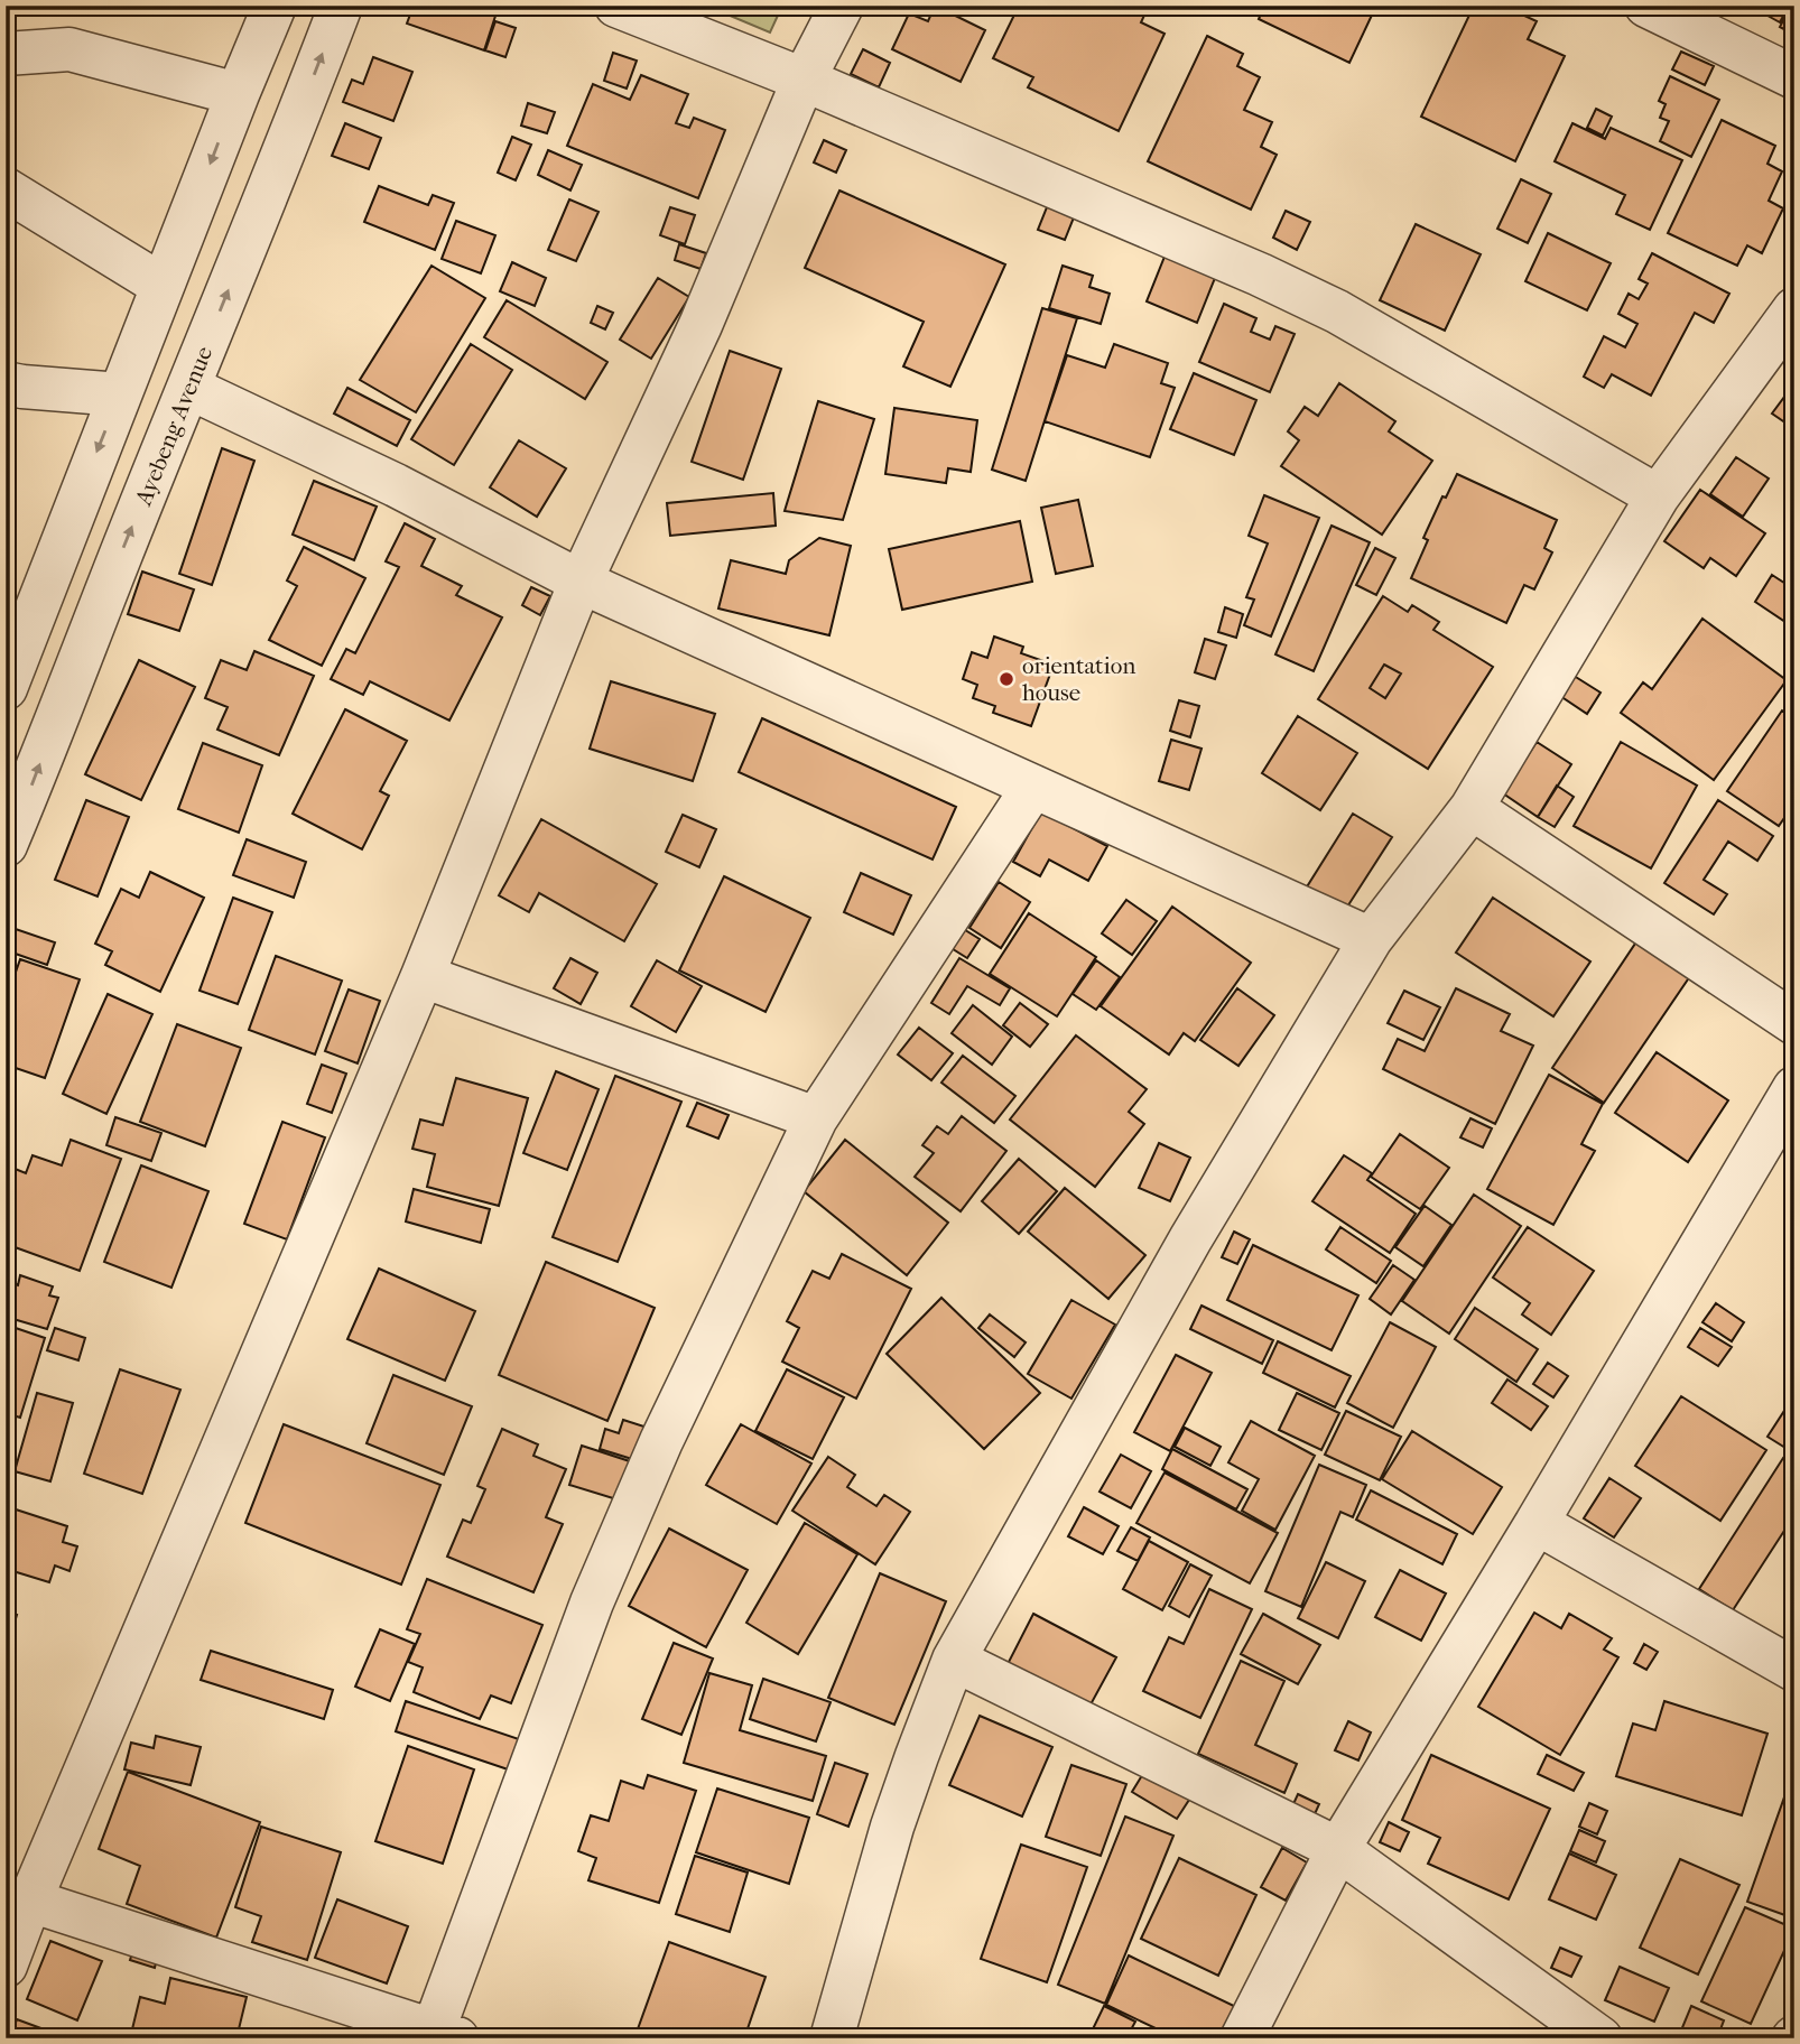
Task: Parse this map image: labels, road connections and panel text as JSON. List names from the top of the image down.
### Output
{
  "streets": {
    "street": ["Ayebeng Avenue"]
  },
  "places": ["orientation house"]
}
